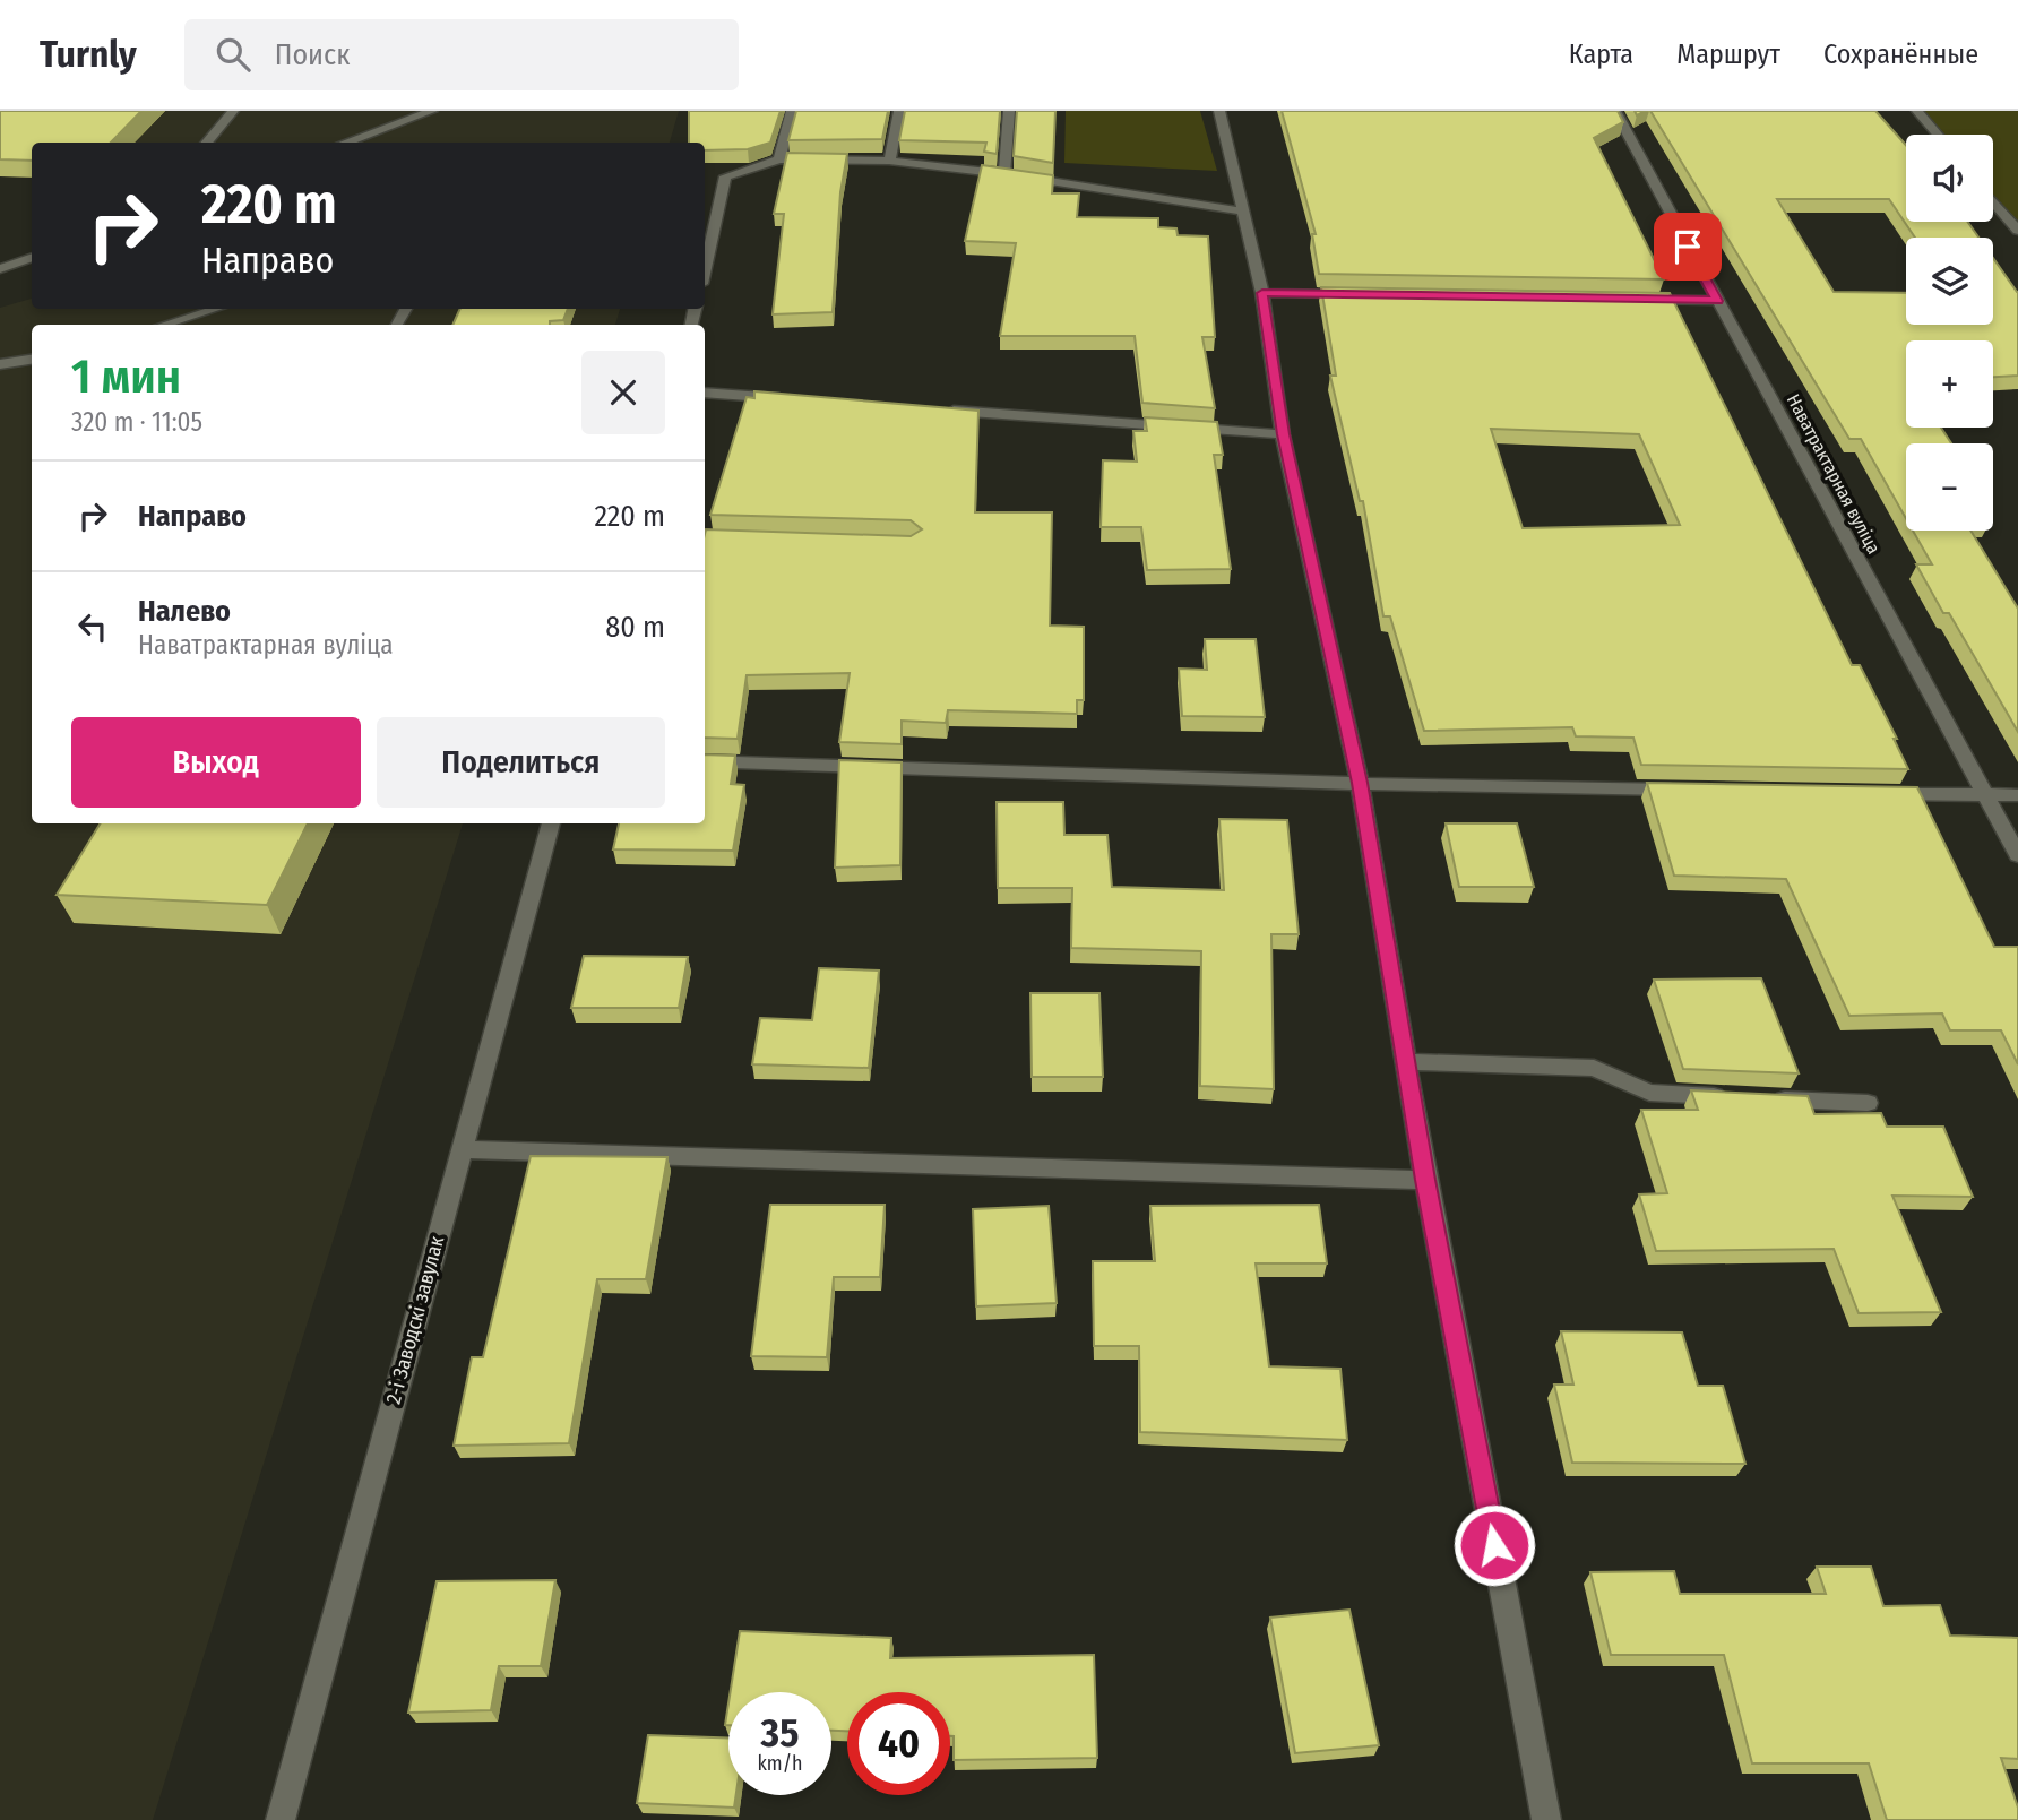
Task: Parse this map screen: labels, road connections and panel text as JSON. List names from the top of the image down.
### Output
{
  "streets": {
    "street": ["Наватрактарная вуліца", "2-і Заводскі завулак"]
  },
  "page": {
    "header": "Turnly",
    "search": "Поиск",
    "nav": ["Карта", "Маршрут", "Сохранённые"],
    "map_buttons": ["+", "−"],
    "turn": ["220 m", "Направо"],
    "heading": ["1 мин", "320 m · 11:05"],
    "list": [
      {
        "name": "Направо",
        "value": "220 m"
      },
      {
        "name": "Налево",
        "note": "Наватрактарная вуліца",
        "value": "80 m"
      }
    ],
    "buttons": ["Выход", "Поделиться"],
    "speed": "35 km/h",
    "limit": "40"
  }
}
